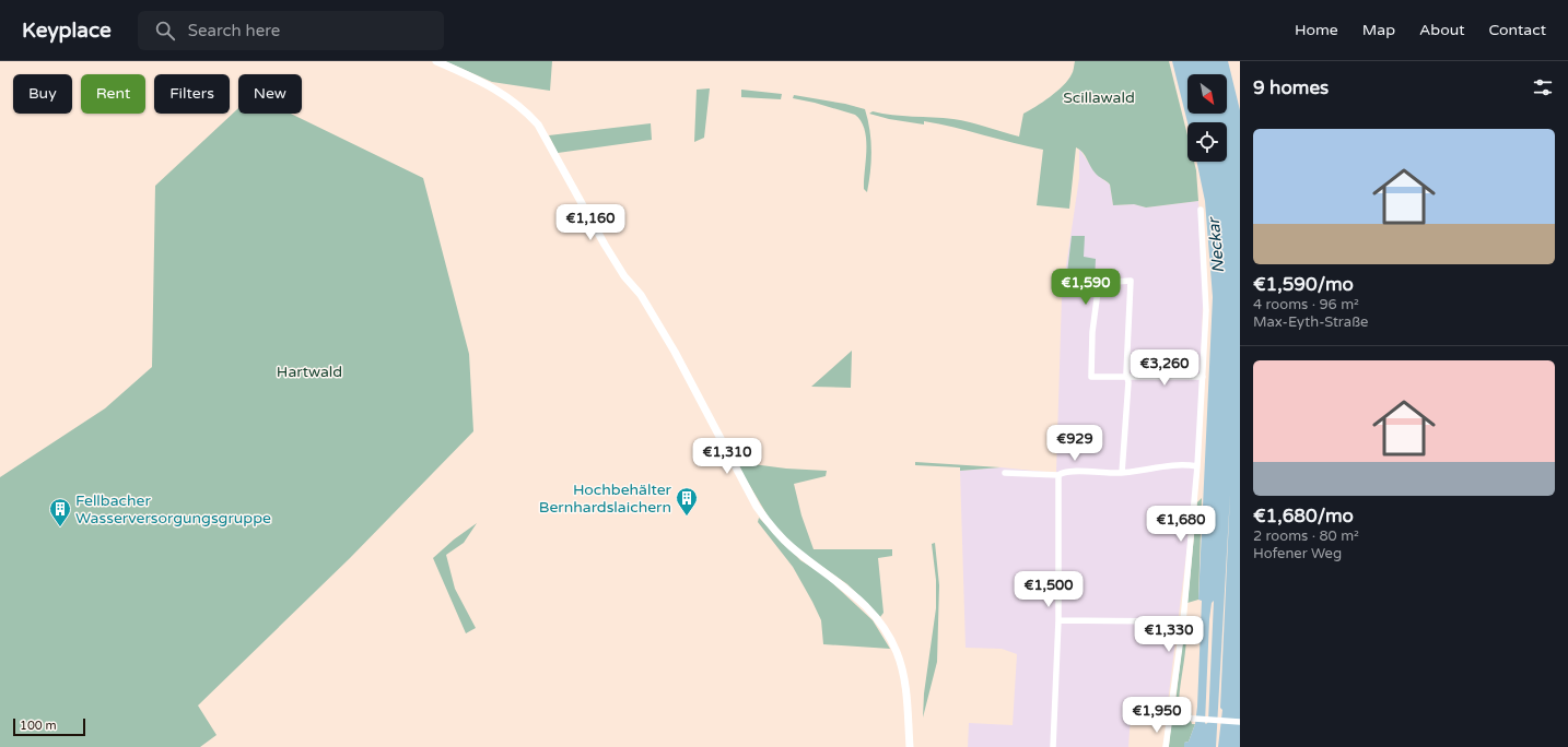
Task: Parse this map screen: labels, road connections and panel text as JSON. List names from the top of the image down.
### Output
{
  "water": ["Neckar"],
  "parks": ["Scillawald", "Hartwald"],
  "places": {
    "building": ["Hochbehälter Bernhardslaichern", "Fellbacher Wasserversorgungsgruppe"]
  },
  "scale_bar": "100 m",
  "north": "bottom right",
  "page": {
    "header": "Keyplace",
    "search": "Search here",
    "nav": [
      "Home",
      "Map",
      "About",
      "Contact"
    ],
    "heading": "9 homes",
    "chip": [
      "Buy",
      "Rent",
      "Filters",
      "New"
    ],
    "list": [
      {
        "name": "€1,590/mo",
        "note": "4 rooms · 96 m² · Max-Eyth-Straße"
      },
      {
        "name": "€1,680/mo",
        "note": "2 rooms · 80 m² · Hofener Weg"
      }
    ],
    "price": [
      "€1,160",
      "€1,590",
      "€3,260",
      "€929",
      "€1,310",
      "€1,680",
      "€1,500",
      "€1,330",
      "€1,950"
    ],
    "scale": "100 m"
  }
}
